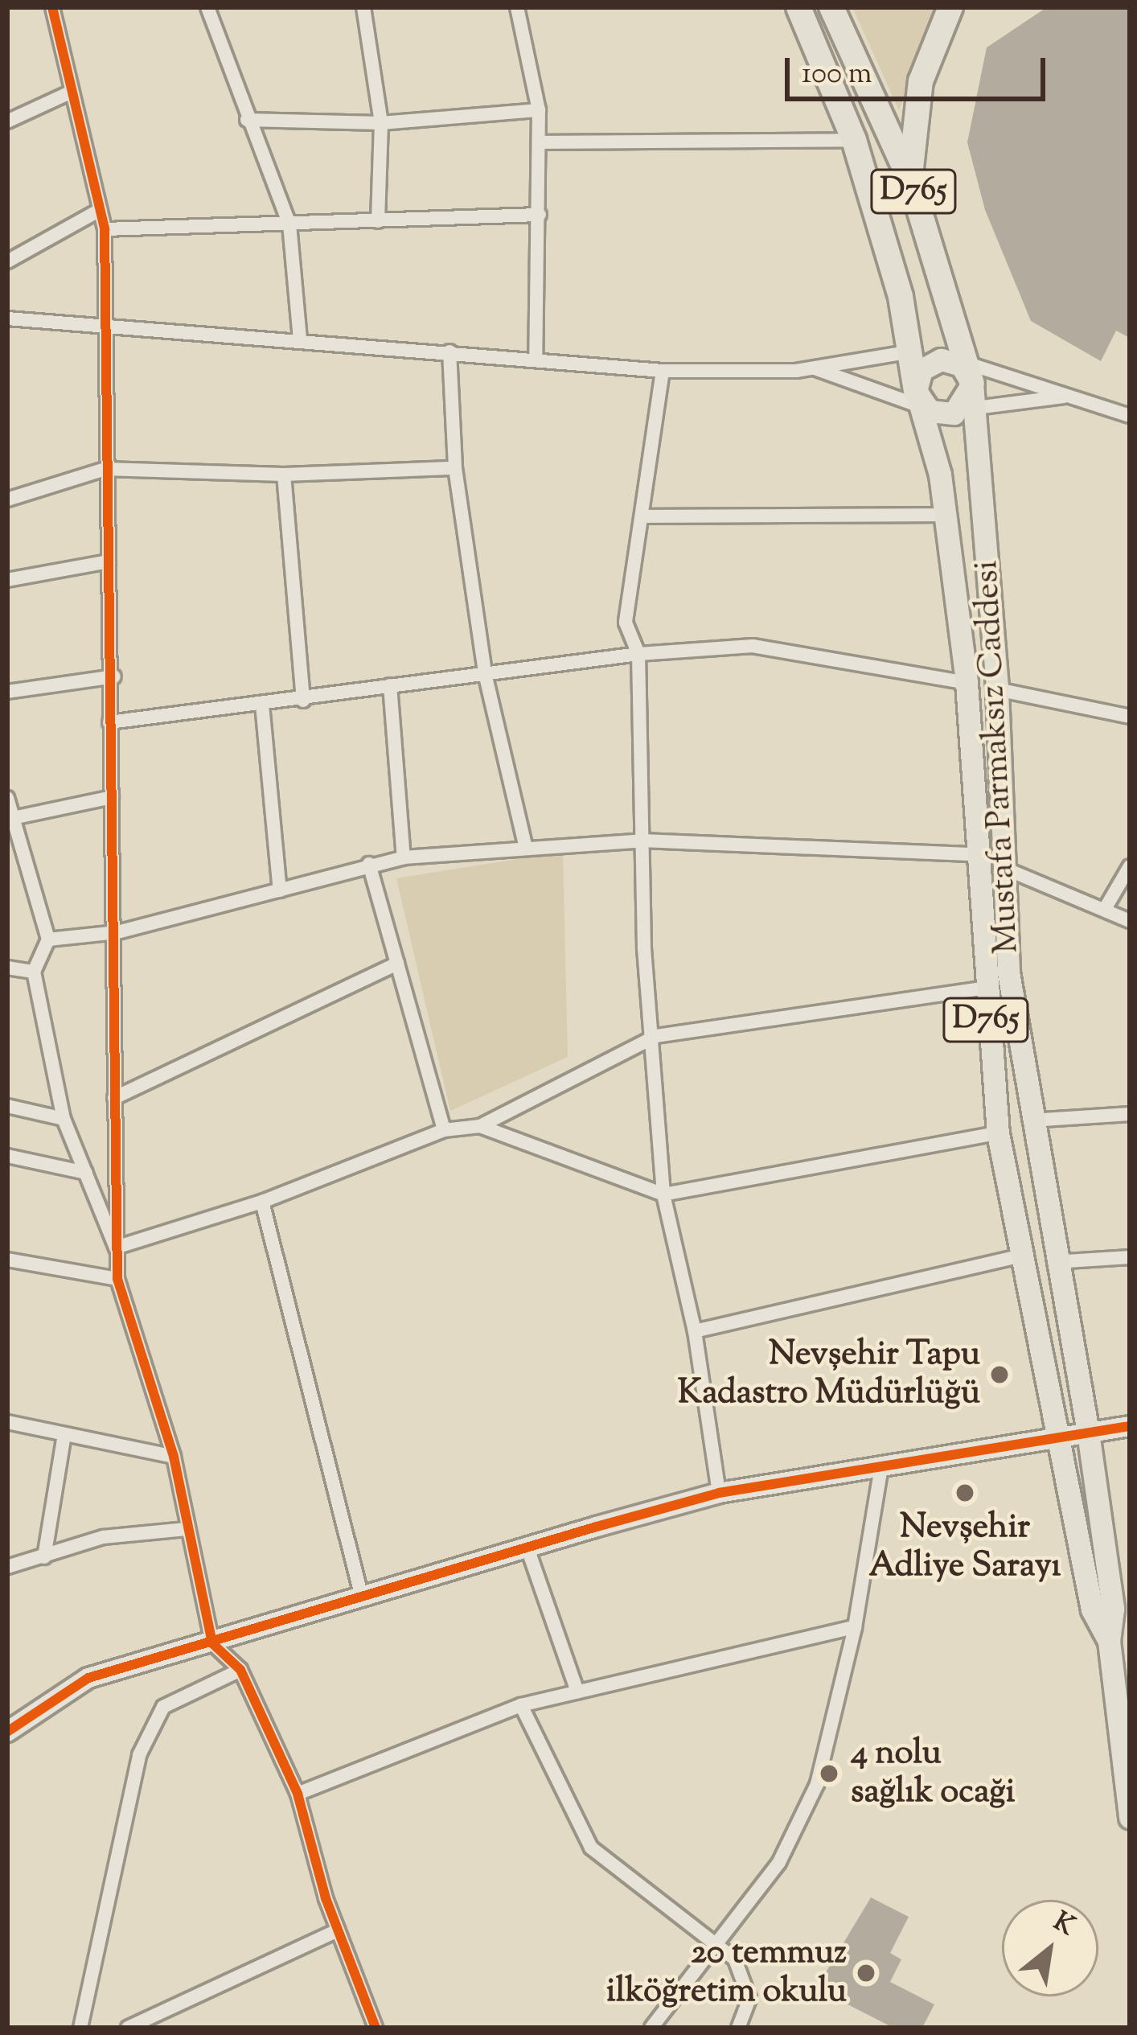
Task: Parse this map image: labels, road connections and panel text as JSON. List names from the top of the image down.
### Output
{
  "streets": {
    "highway": ["D765", "Mustafa Parmaksız Caddesi"]
  },
  "crossings": [
    ["D765", "Mustafa Parmaksız Caddesi"]
  ],
  "places": [
    "Nevşehir Tapu Kadastro Müdürlüğü",
    "Nevşehir Adliye Sarayı",
    "4 nolu sağlık ocaği",
    "20 temmuz ilköğretim okulu"
  ],
  "scale_bar": "100 m",
  "north": "top right"
}
